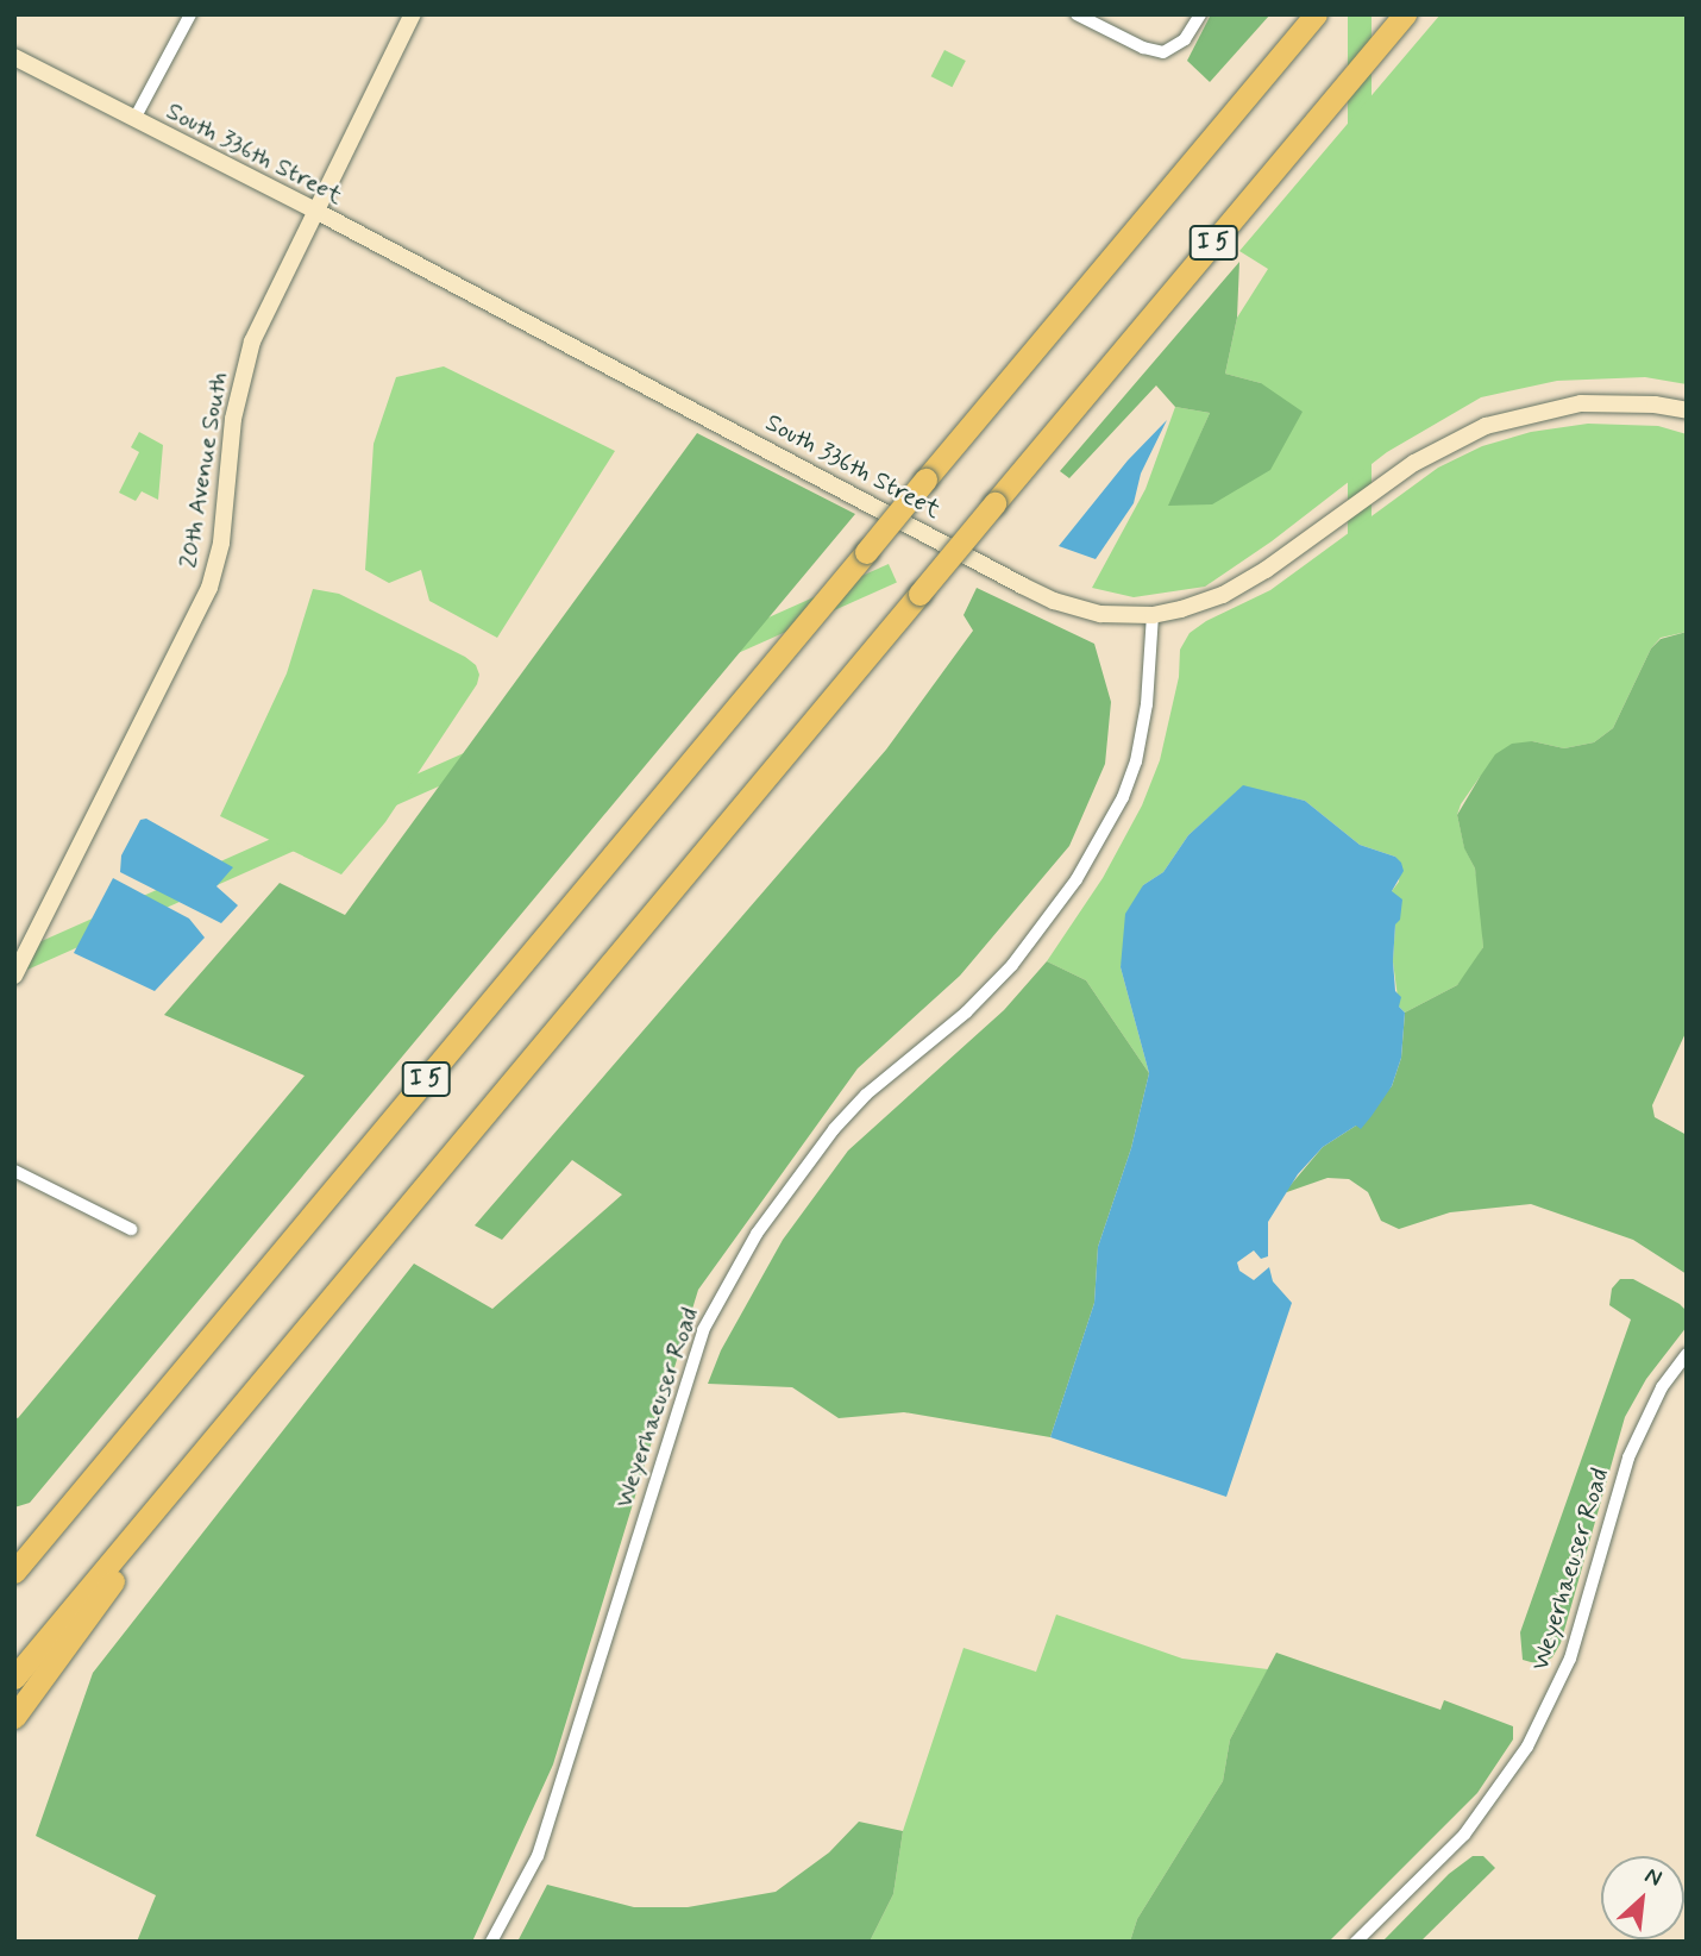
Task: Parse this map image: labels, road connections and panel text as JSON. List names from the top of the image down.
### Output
{
  "streets": {
    "highway": ["I 5"],
    "main road": ["South 336th Street", "20th Avenue South"],
    "street": ["Weyerhaeuser Road"]
  },
  "crossings": [
    ["South 336th Street", "20th Avenue South"],
    ["South 336th Street", "Weyerhaeuser Road"]
  ],
  "north": "top right"
}
